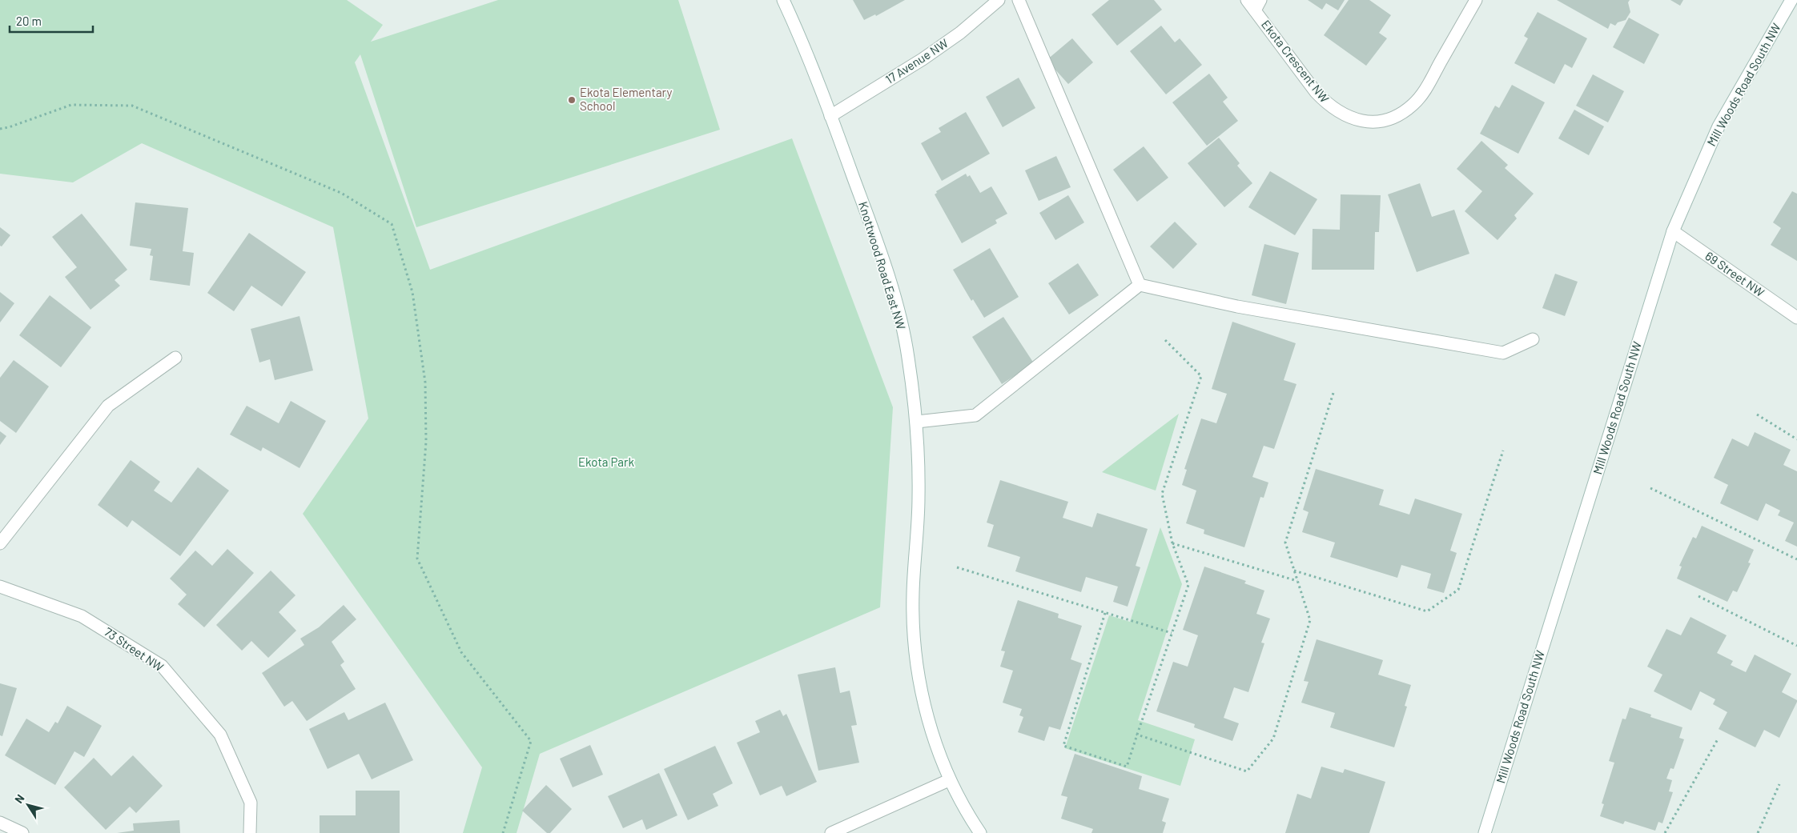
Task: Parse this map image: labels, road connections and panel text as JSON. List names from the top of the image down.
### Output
{
  "streets": {
    "street": [
      "17 Avenue NW",
      "Ekota Crescent NW",
      "Mill Woods Road South NW",
      "Knottwood Road East NW",
      "69 Street NW",
      "73 Street NW"
    ]
  },
  "crossings": [
    ["17 Avenue NW", "Knottwood Road East NW"],
    ["Mill Woods Road South NW", "69 Street NW"]
  ],
  "parks": ["Ekota Park"],
  "places": ["Ekota Elementary School"],
  "scale_bar": "20 m",
  "north": "top left"
}
